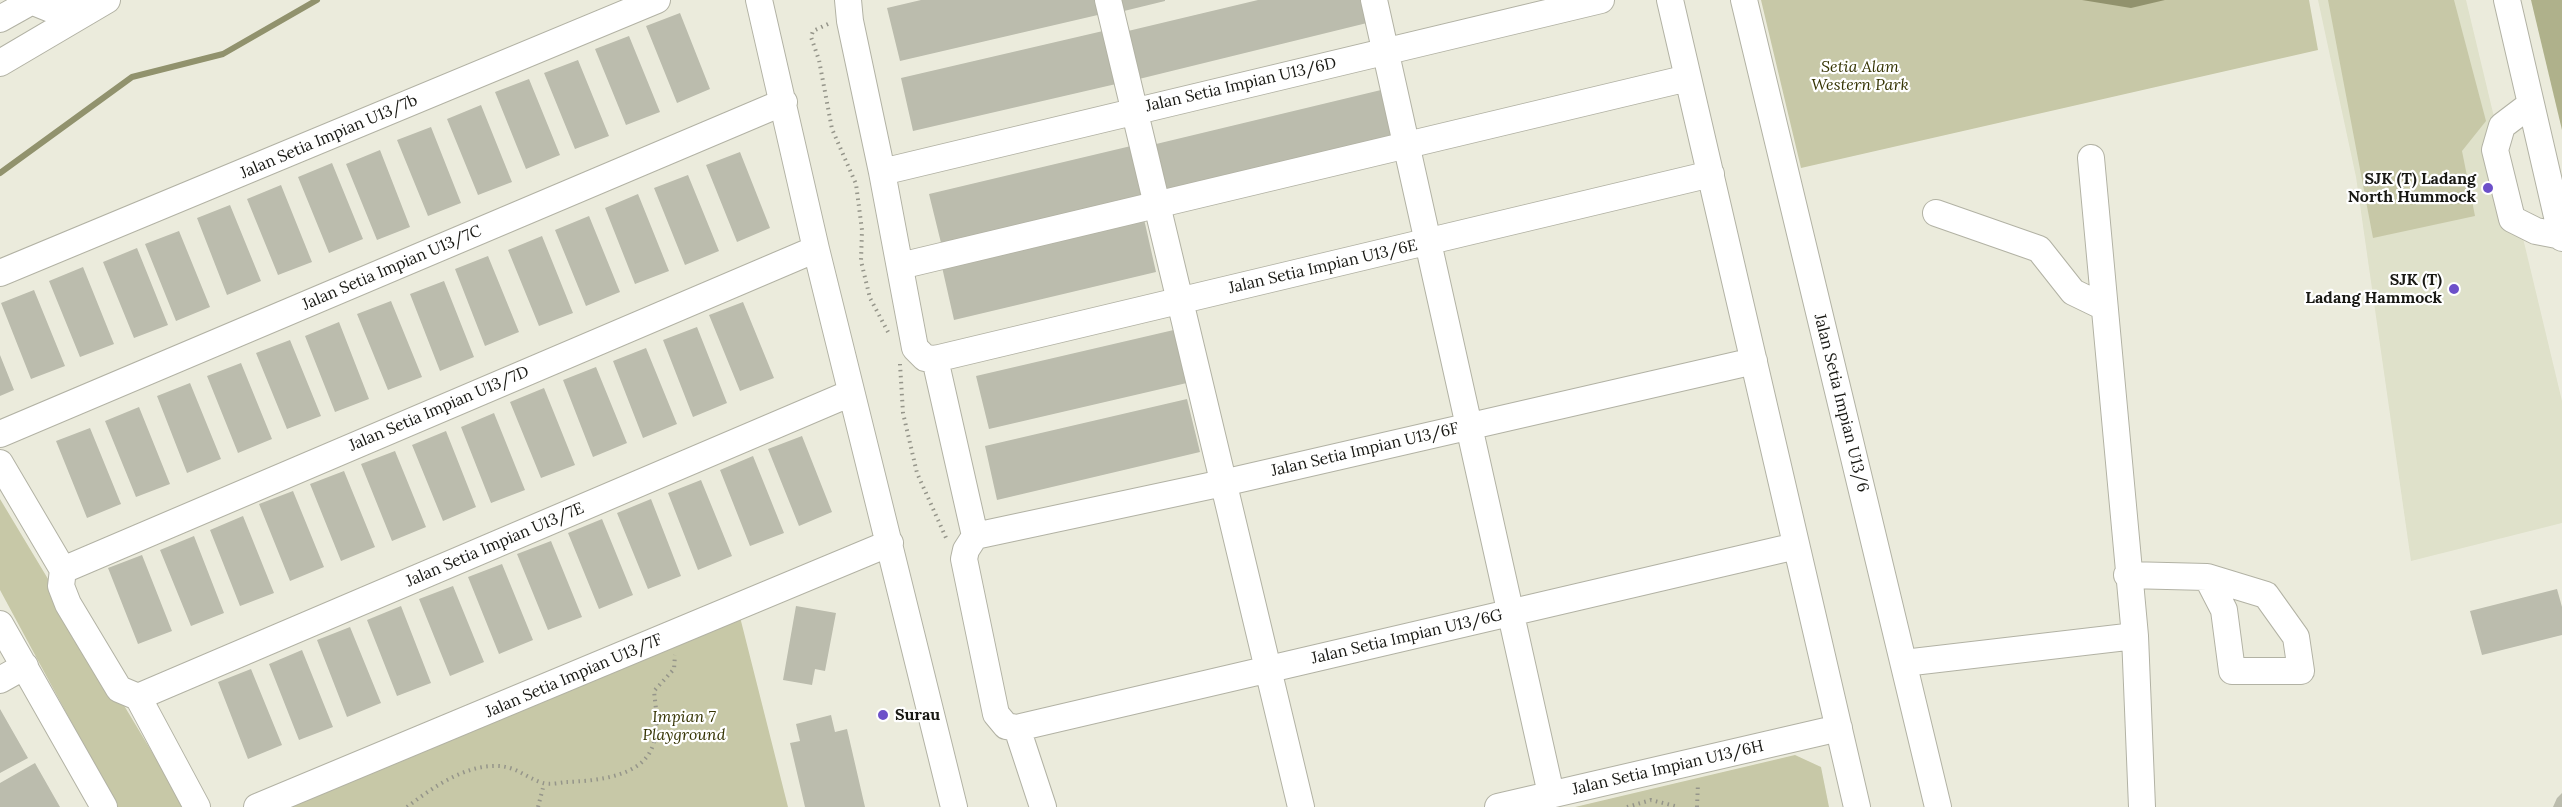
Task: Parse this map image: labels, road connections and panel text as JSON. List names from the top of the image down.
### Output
{
  "streets": {
    "street": [
      "Jalan Setia Impian U13/6D",
      "Jalan Setia Impian U13/7b",
      "Jalan Setia Impian U13/6E",
      "Jalan Setia Impian U13/7C",
      "Jalan Setia Impian U13/6",
      "Jalan Setia Impian U13/7D",
      "Jalan Setia Impian U13/6F",
      "Jalan Setia Impian U13/7E",
      "Jalan Setia Impian U13/6G",
      "Jalan Setia Impian U13/7F",
      "Jalan Setia Impian U13/6H"
    ]
  },
  "parks": ["Setia Alam Western Park", "Impian 7 Playground"],
  "places": ["SJK (T) Ladang North Hummock", "SJK (T) Ladang Hammock", "Surau"]
}
